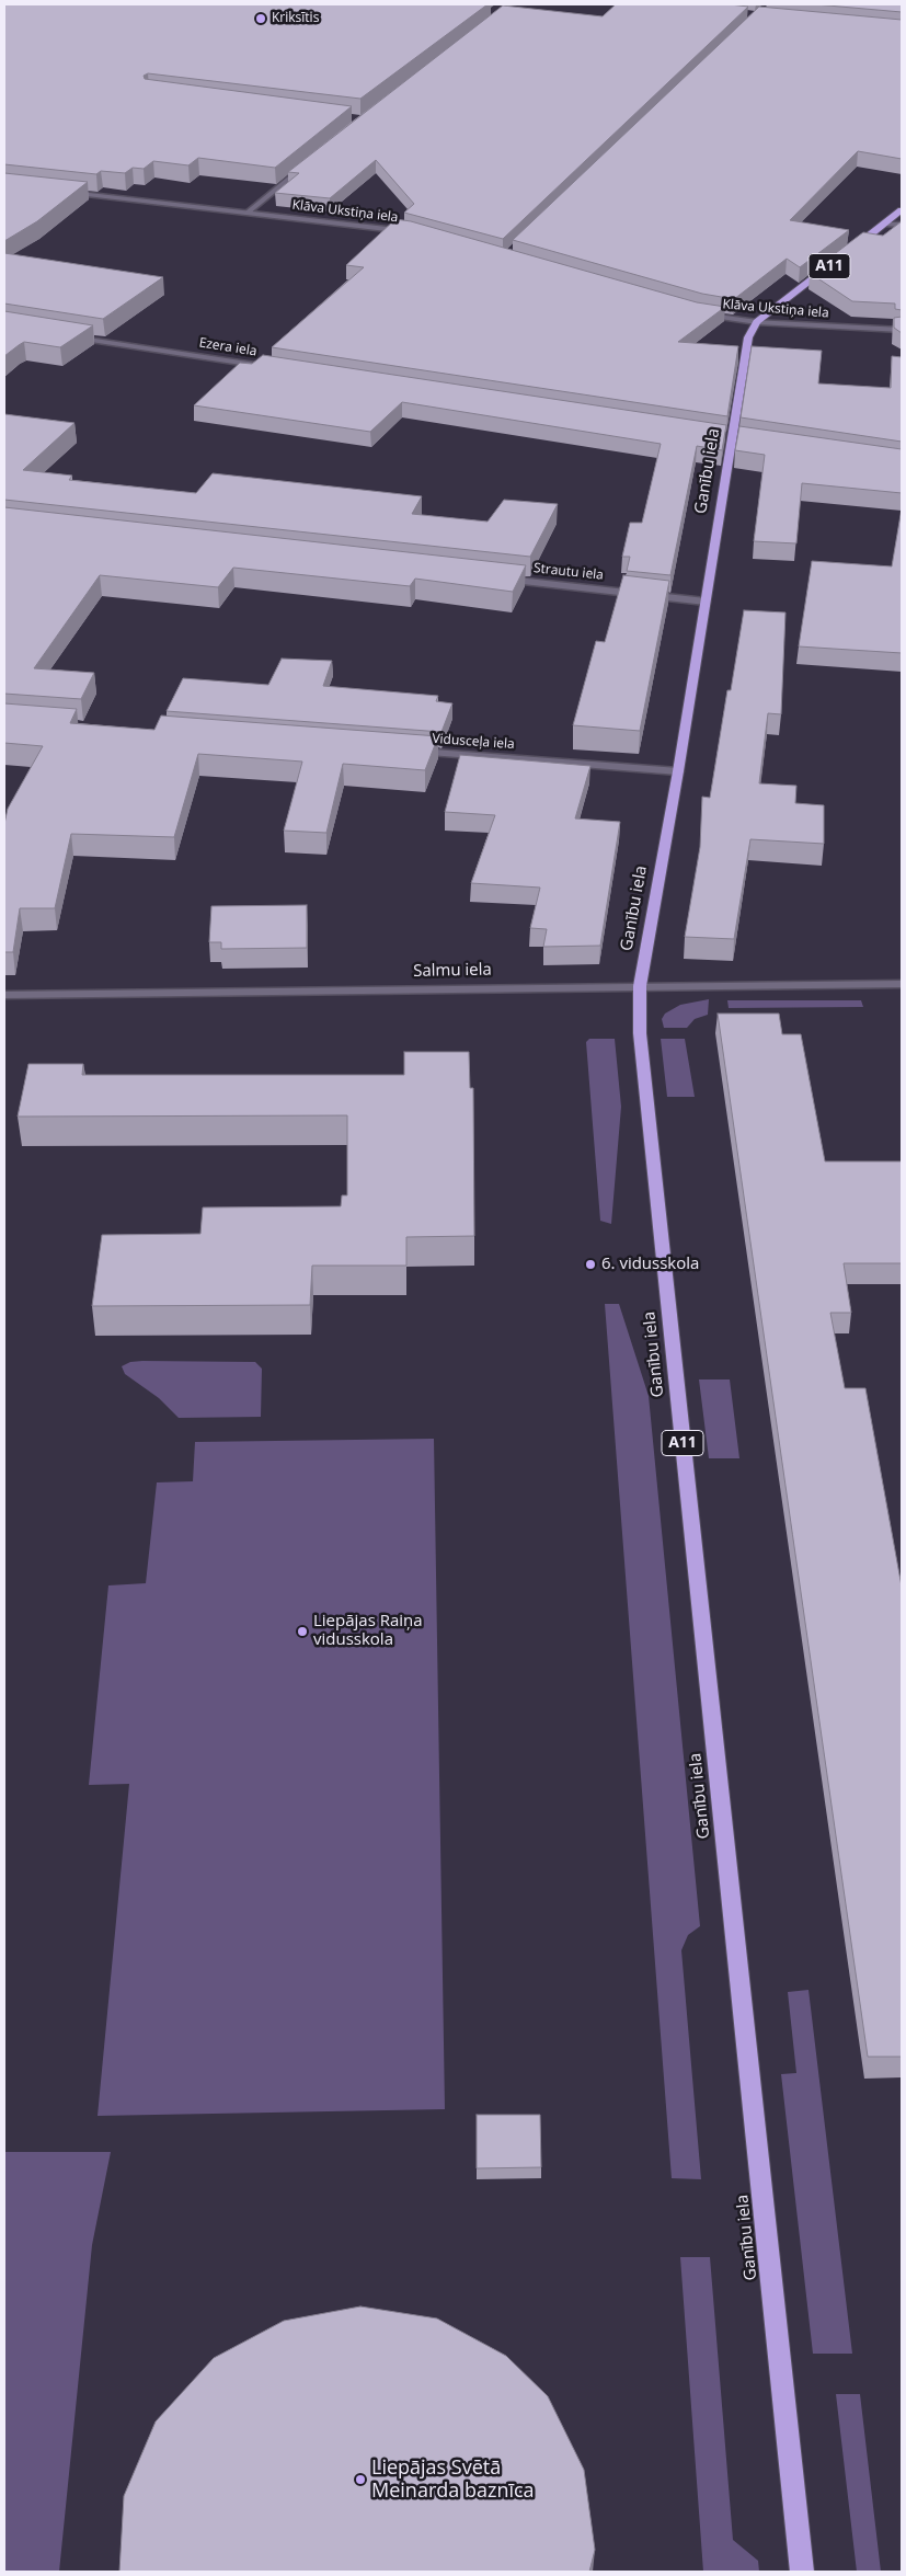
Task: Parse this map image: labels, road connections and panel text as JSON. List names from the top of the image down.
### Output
{
  "streets": {
    "highway": ["A11", "Ganību iela"],
    "street": [
      "Klāva Ukstiņa iela",
      "Ezera iela",
      "Strautu iela",
      "Vidusceļa iela",
      "Salmu iela"
    ]
  },
  "crossings": [
    ["Klāva Ukstiņa iela", "Ganību iela"],
    ["Ganību iela", "Strautu iela"],
    ["Ganību iela", "Vidusceļa iela"],
    ["Ganību iela", "Salmu iela"]
  ],
  "places": [
    "Kriksītis",
    "6. vidusskola",
    "Liepājas Raiņa vidusskola",
    "Liepājas Svētā Meinarda baznīca"
  ]
}
